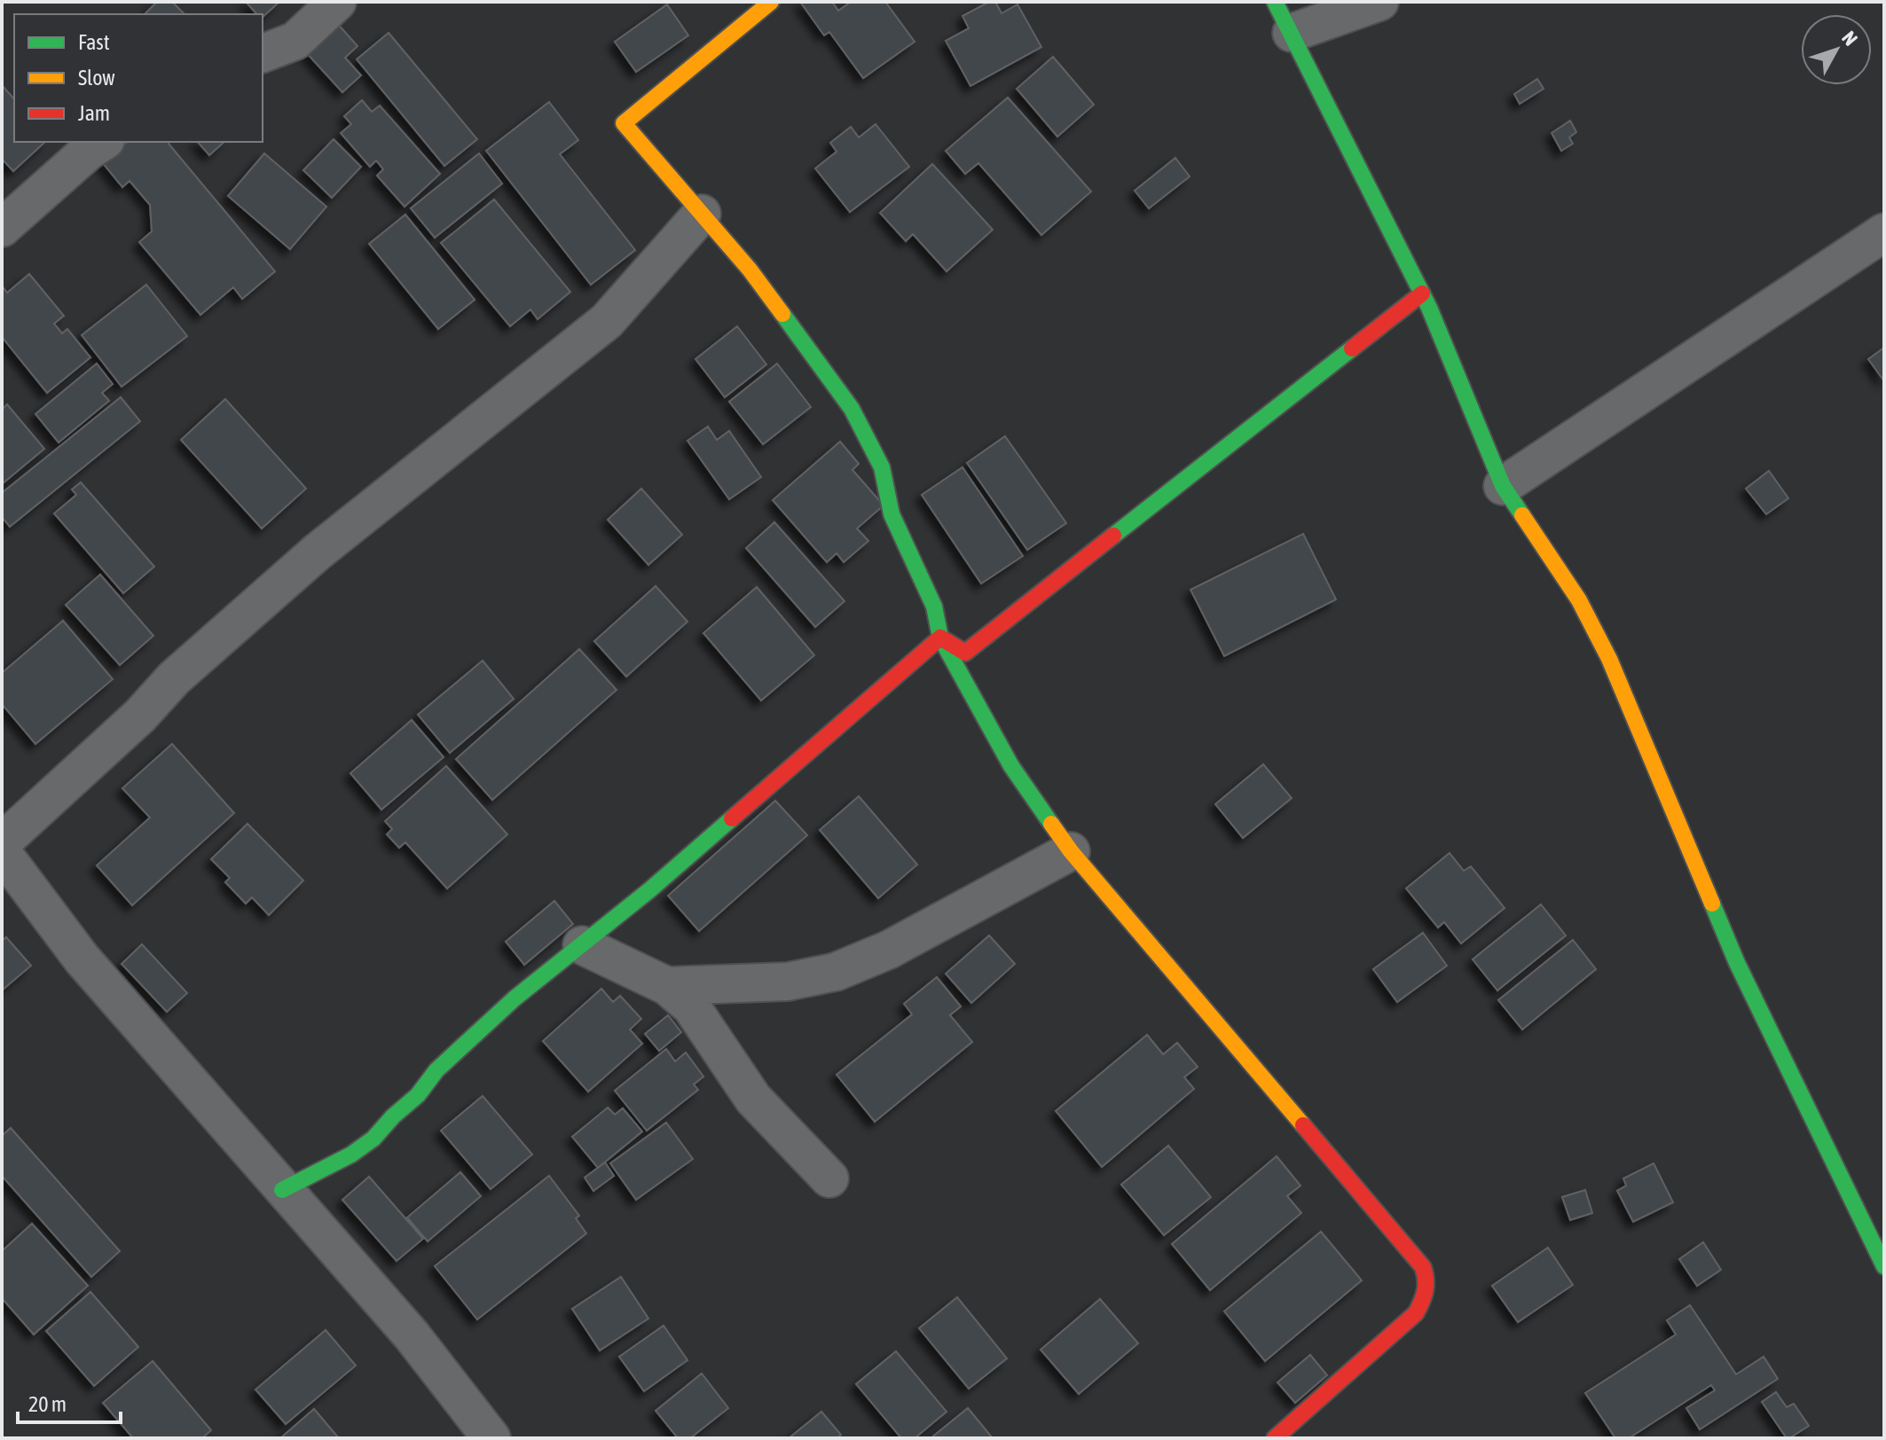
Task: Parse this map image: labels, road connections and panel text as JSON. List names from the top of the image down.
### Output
{
  "legend": ["Fast", "Slow", "Jam"],
  "scale_bar": "20 m",
  "north": "top right"
}
